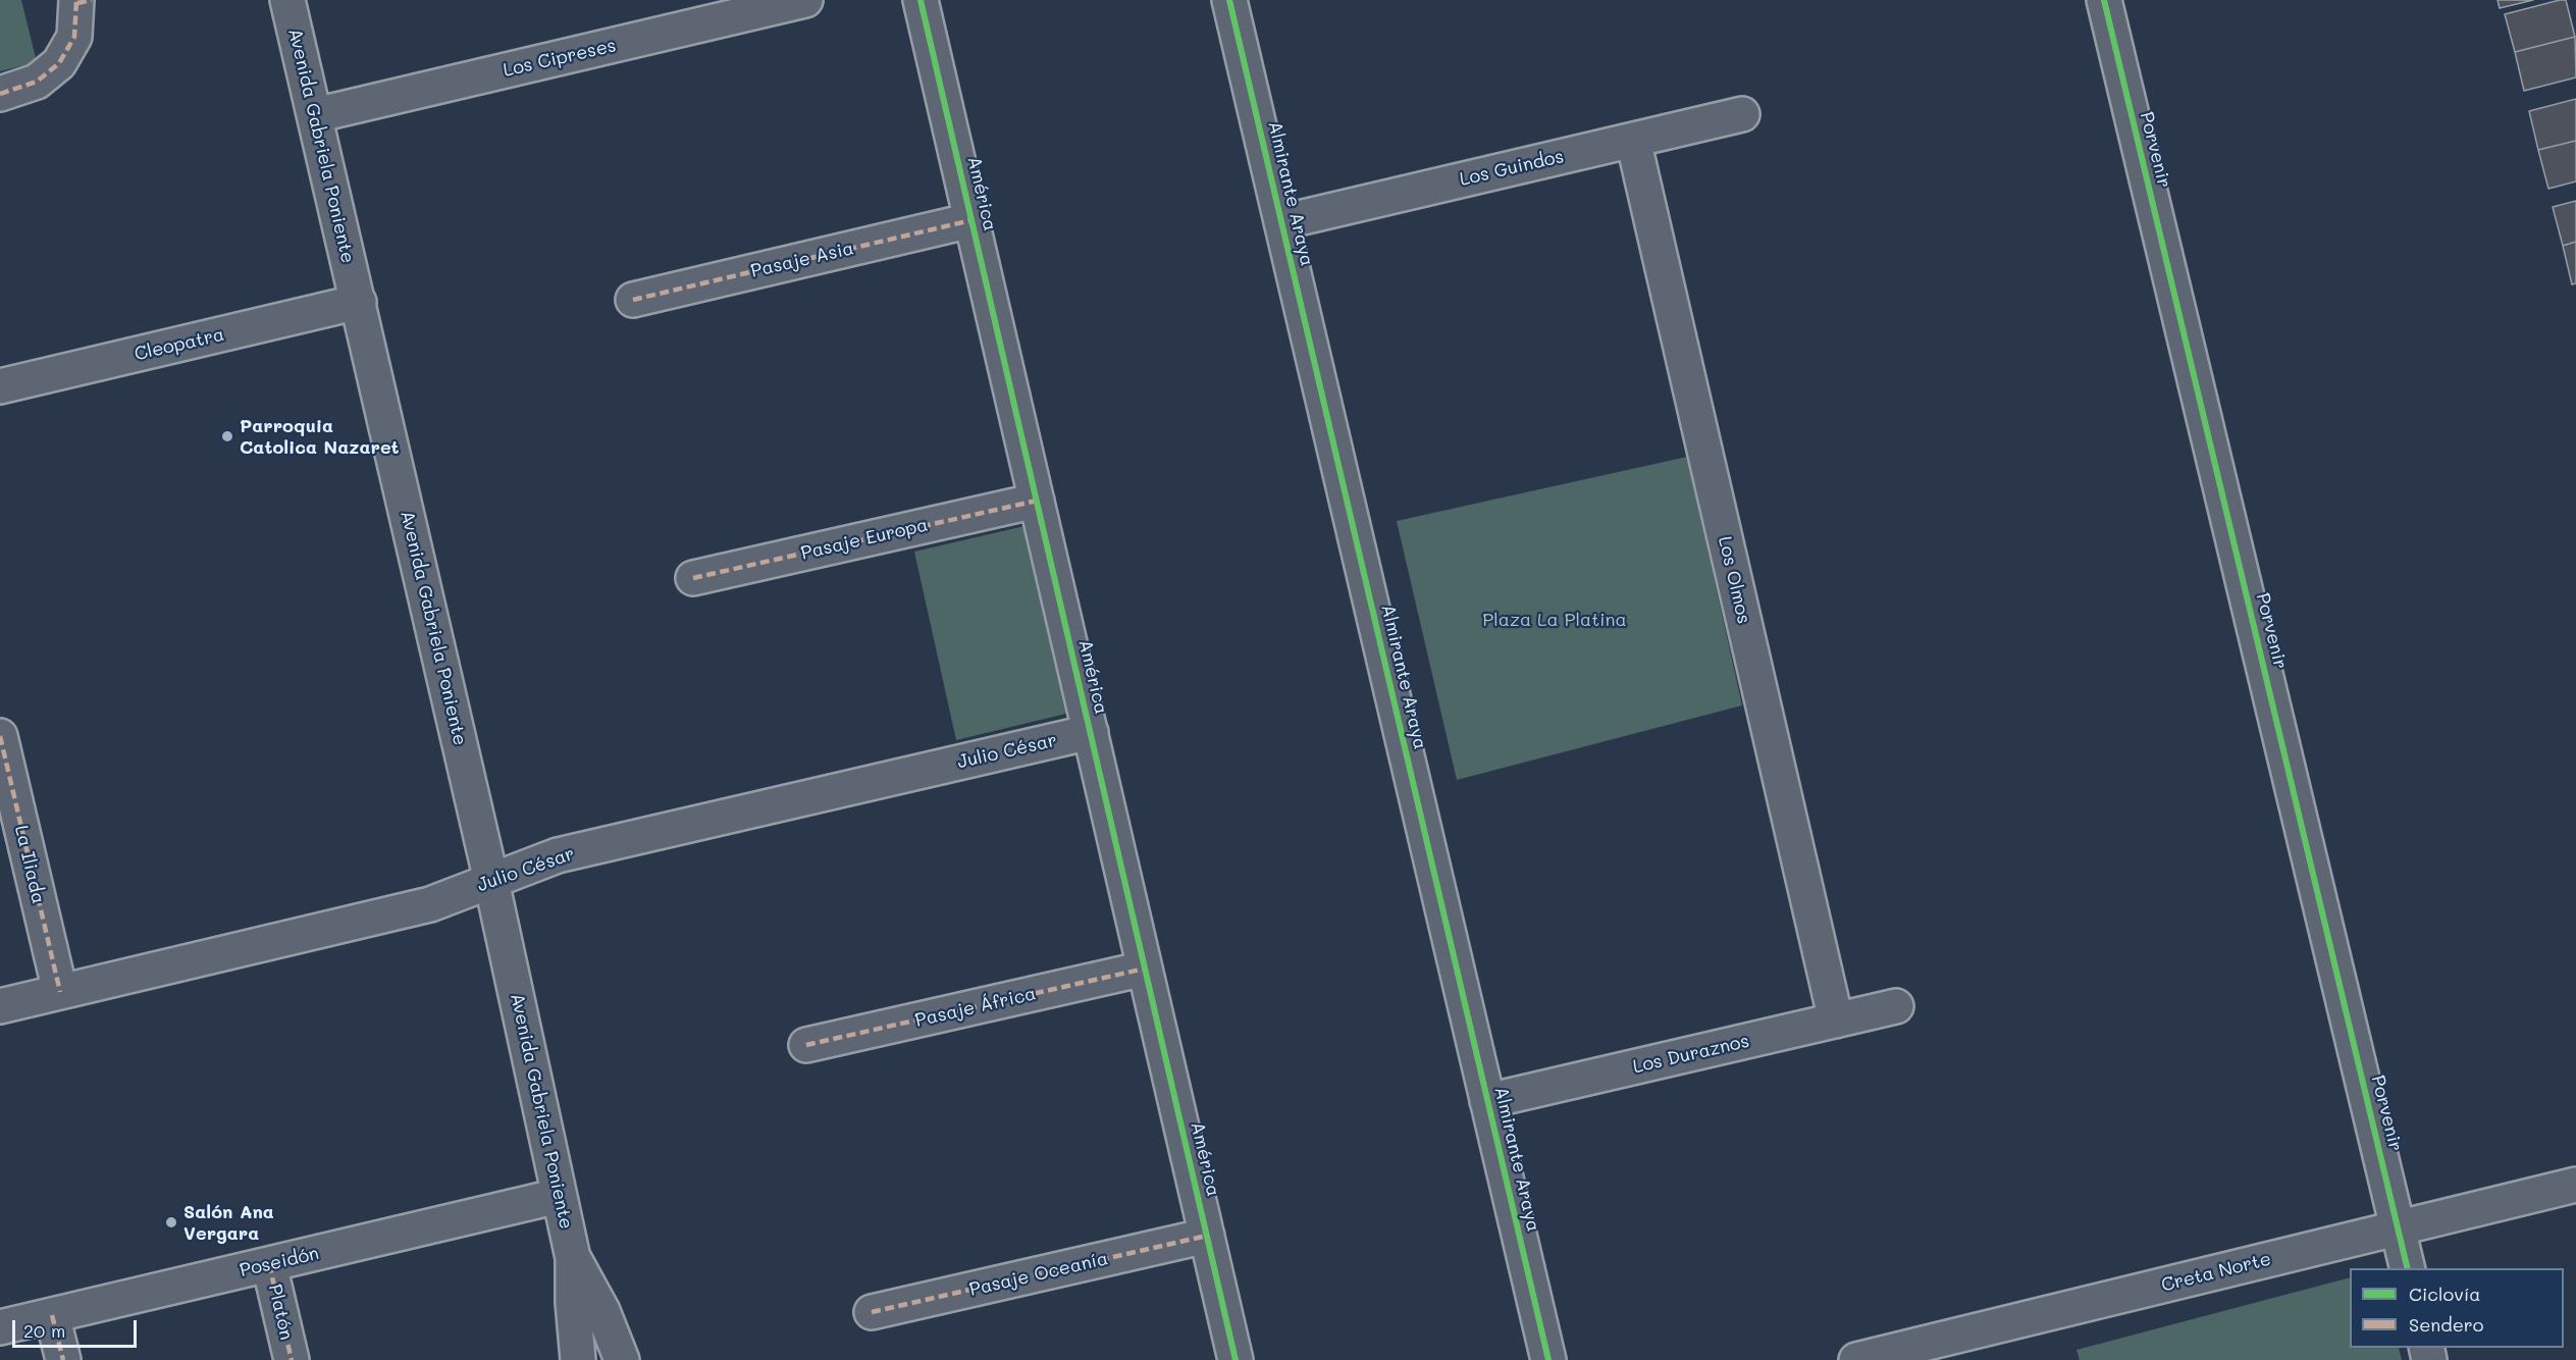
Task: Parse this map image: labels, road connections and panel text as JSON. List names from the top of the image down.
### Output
{
  "streets": {
    "street": [
      "Los Cipreses",
      "Avenida Gabriela Poniente",
      "Porvenir",
      "Los Guindos",
      "América",
      "Almirante Araya",
      "Pasaje Asia",
      "Cleopatra",
      "Pasaje Europa",
      "Los Olmos",
      "Julio César",
      "La Iliada",
      "Pasaje África",
      "Los Duraznos",
      "Poseidón",
      "Creta Norte",
      "Pasaje Oceanía",
      "Platón"
    ]
  },
  "crossings": [
    ["Los Cipreses", "Avenida Gabriela Poniente"],
    ["Avenida Gabriela Poniente", "Cleopatra"],
    ["Avenida Gabriela Poniente", "Julio César"],
    ["Avenida Gabriela Poniente", "Poseidón"],
    ["Porvenir", "Creta Norte"],
    ["Los Guindos", "Almirante Araya"],
    ["Los Guindos", "Los Olmos"],
    ["América", "Pasaje Asia"],
    ["América", "Pasaje Europa"],
    ["América", "Julio César"],
    ["América", "Pasaje África"],
    ["América", "Pasaje Oceanía"],
    ["Almirante Araya", "Los Duraznos"],
    ["Los Olmos", "Los Duraznos"],
    ["Julio César", "La Iliada"],
    ["Poseidón", "Platón"]
  ],
  "parks": ["Plaza La Platina"],
  "places": ["Parroquia Catolica Nazaret", "Salón Ana Vergara"],
  "legend": ["Ciclovía", "Sendero"],
  "scale_bar": "20 m"
}
